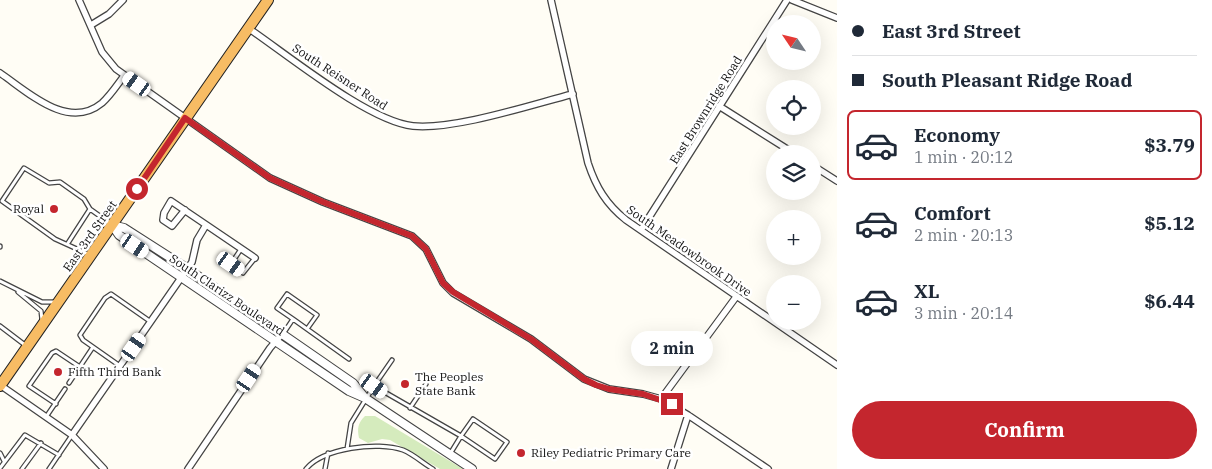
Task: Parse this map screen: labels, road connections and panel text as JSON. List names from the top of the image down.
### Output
{
  "streets": {
    "highway": ["East 3rd Street"],
    "street": [
      "South Reisner Road",
      "East Brownridge Road",
      "South Meadowbrook Drive",
      "South Clarizz Boulevard"
    ]
  },
  "crossings": [
    ["South Reisner Road", "East 3rd Street"],
    ["South Reisner Road", "South Meadowbrook Drive"],
    ["East Brownridge Road", "South Meadowbrook Drive"],
    ["East 3rd Street", "South Clarizz Boulevard"]
  ],
  "places": [
    "Royal",
    "Fifth Third Bank",
    "The Peoples State Bank",
    "Riley Pediatric Primary Care"
  ],
  "north": "top left",
  "page": {
    "banner": ["East 3rd Street", "South Pleasant Ridge Road"],
    "map_buttons": ["+", "−"],
    "list": [
      {
        "name": "Economy",
        "note": "1 min · 20:12",
        "value": "$3.79"
      },
      {
        "name": "Comfort",
        "note": "2 min · 20:13",
        "value": "$5.12"
      },
      {
        "name": "XL",
        "note": "3 min · 20:14",
        "value": "$6.44"
      }
    ],
    "bubble": "2 min",
    "buttons": "Confirm"
  }
}
